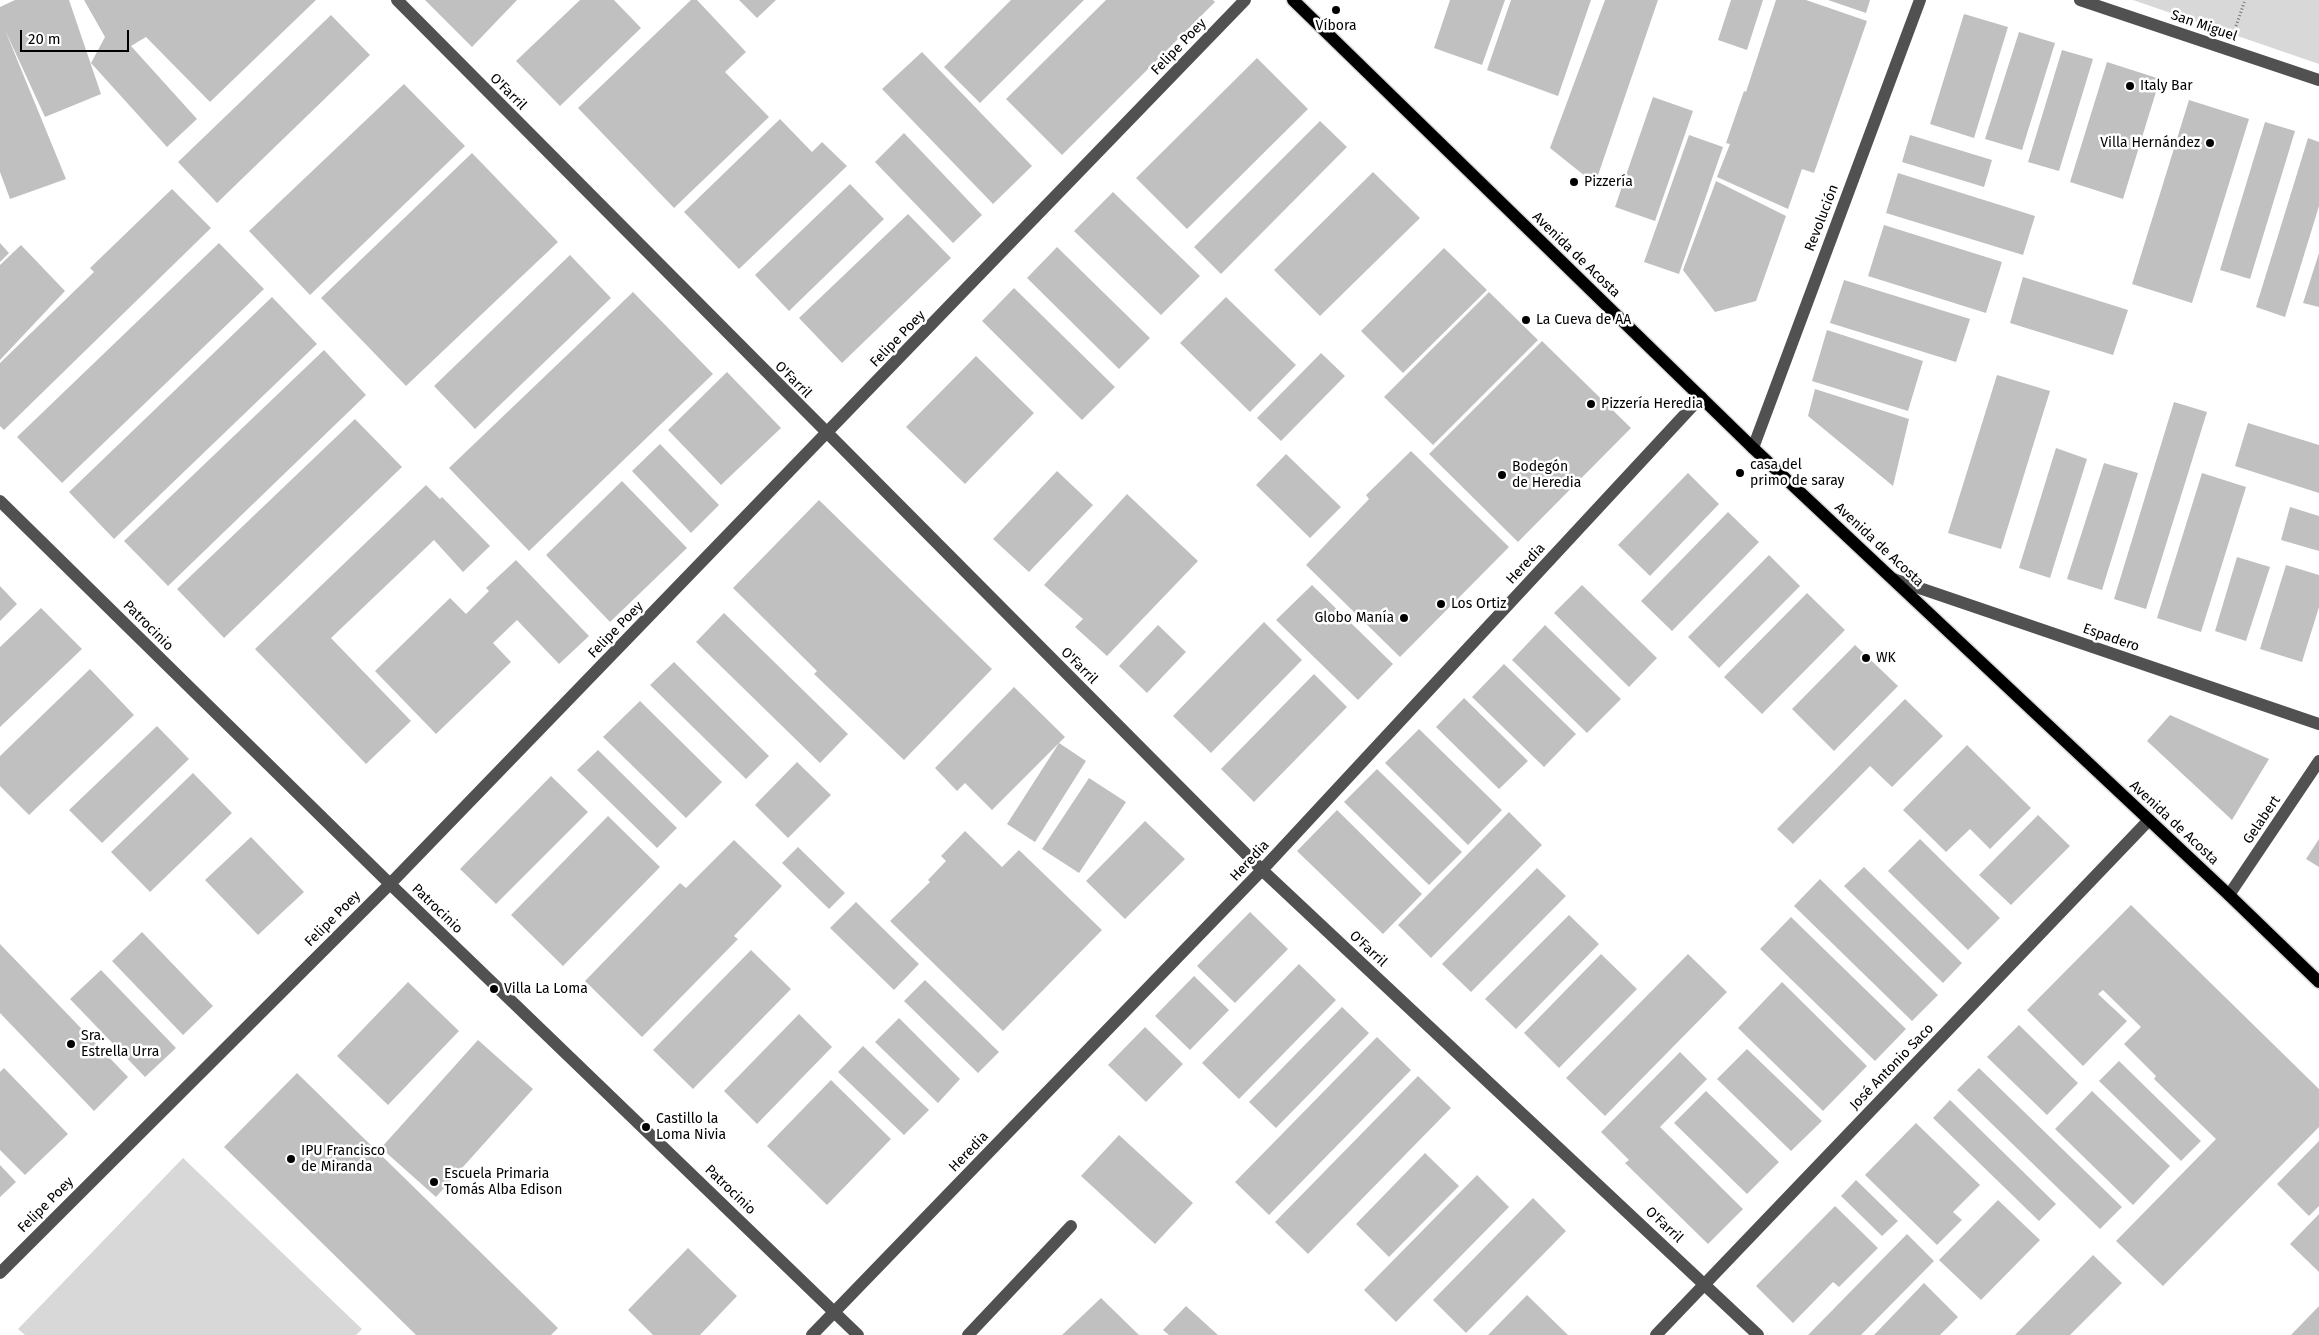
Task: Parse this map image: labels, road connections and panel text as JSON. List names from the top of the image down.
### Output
{
  "streets": {
    "main road": ["Avenida de Acosta"],
    "street": [
      "San Miguel",
      "Felipe Poey",
      "O'Farril",
      "Revolución",
      "Heredia",
      "Patrocinio",
      "Espadero",
      "Gelabert",
      "José Antonio Saco"
    ]
  },
  "crossings": [
    ["Felipe Poey", "O'Farril"],
    ["Felipe Poey", "Patrocinio"],
    ["O'Farril", "Heredia"],
    ["O'Farril", "José Antonio Saco"],
    ["Revolución", "Avenida de Acosta"],
    ["Avenida de Acosta", "Heredia"],
    ["Avenida de Acosta", "Espadero"],
    ["Avenida de Acosta", "Gelabert"],
    ["Avenida de Acosta", "José Antonio Saco"],
    ["Heredia", "Patrocinio"]
  ],
  "places": [
    "Víbora",
    "Italy Bar",
    "Villa Hernández",
    "Pizzería",
    "La Cueva de AA",
    "Pizzería Heredia",
    "casa del primo de saray",
    "Bodegón de Heredia",
    "Los Ortiz",
    "Globo Manía",
    "WK",
    "Villa La Loma",
    "Sra. Estrella Urra",
    "Castillo la Loma Nivia",
    "IPU Francisco de Miranda",
    "Escuela Primaria Tomás Alba Edison"
  ],
  "scale_bar": "20 m"
}
